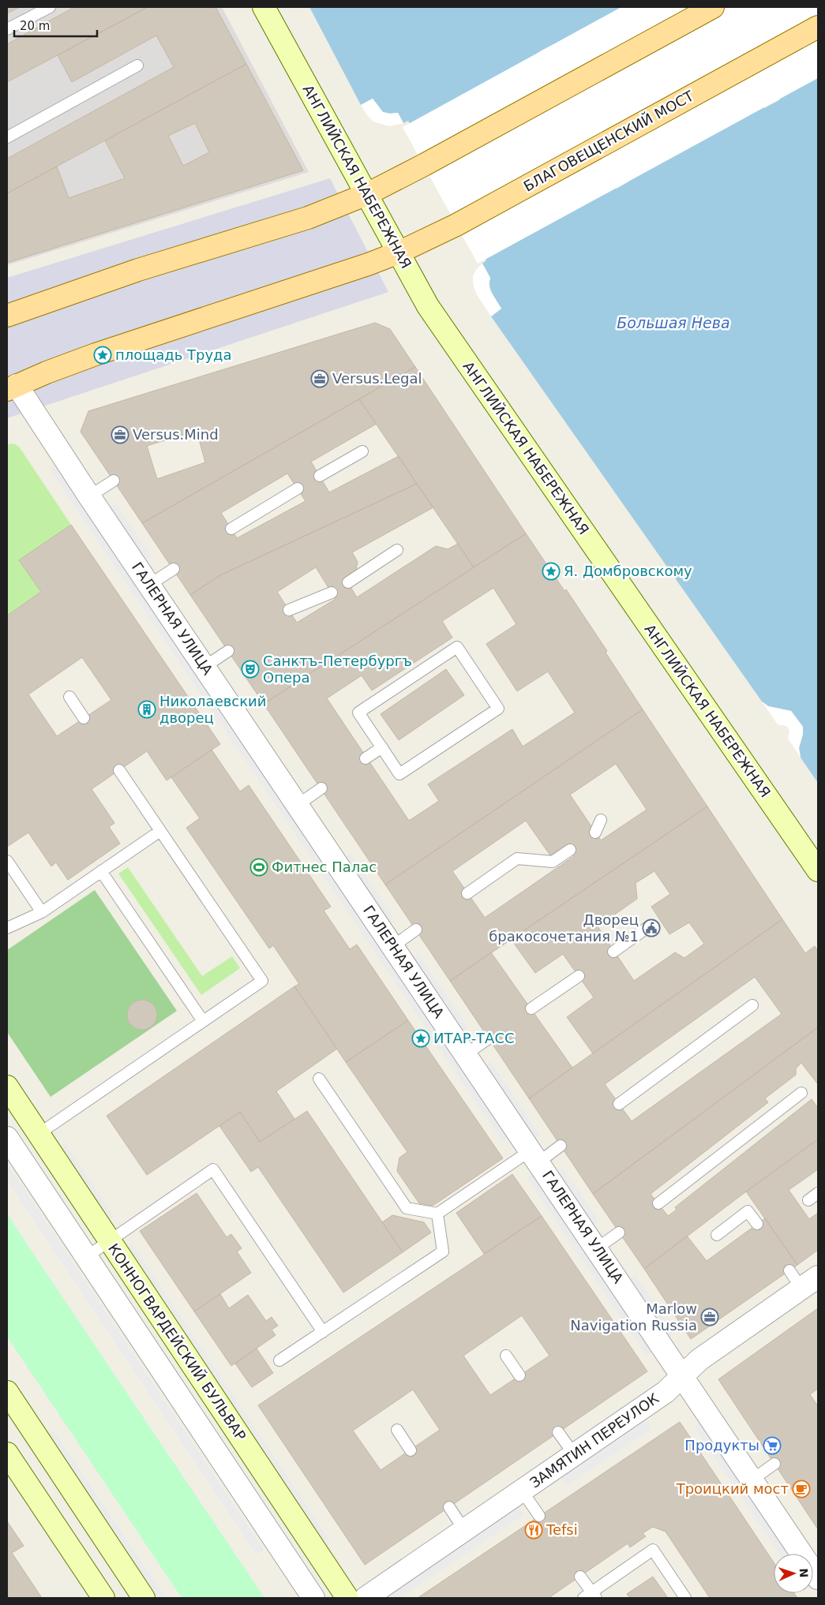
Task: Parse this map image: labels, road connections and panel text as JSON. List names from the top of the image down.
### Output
{
  "streets": {
    "main road": ["БЛАГОВЕЩЕНСКИЙ МОСТ", "АНГЛИЙСКАЯ НАБЕРЕЖНАЯ", "КОННОГВАРДЕЙСКИЙ БУЛЬВАР"],
    "street": ["ГАЛЕРНАЯ УЛИЦА", "ЗАМЯТИН ПЕРЕУЛОК"]
  },
  "crossings": [
    ["БЛАГОВЕЩЕНСКИЙ МОСТ", "АНГЛИЙСКАЯ НАБЕРЕЖНАЯ"],
    ["ГАЛЕРНАЯ УЛИЦА", "ЗАМЯТИН ПЕРЕУЛОК"]
  ],
  "water": ["Большая Нева"],
  "places": {
    "place": ["площадь Труда", "Я. Домбровскому", "ИТАР-ТАСС"],
    "office": ["Versus.Legal", "Versus.Mind", "Marlow Navigation Russia"],
    "theatre": ["Санктъ-Петербургъ Опера"],
    "building": ["Николаевский дворец"],
    "sports": ["Фитнес Палас"],
    "public building": ["Дворец бракосочетания №1"],
    "supermarket": ["Продукты"],
    "cafe": ["Троицкий мост"],
    "restaurant": ["Tefsi"]
  },
  "scale_bar": "20 m",
  "north": "right"
}
